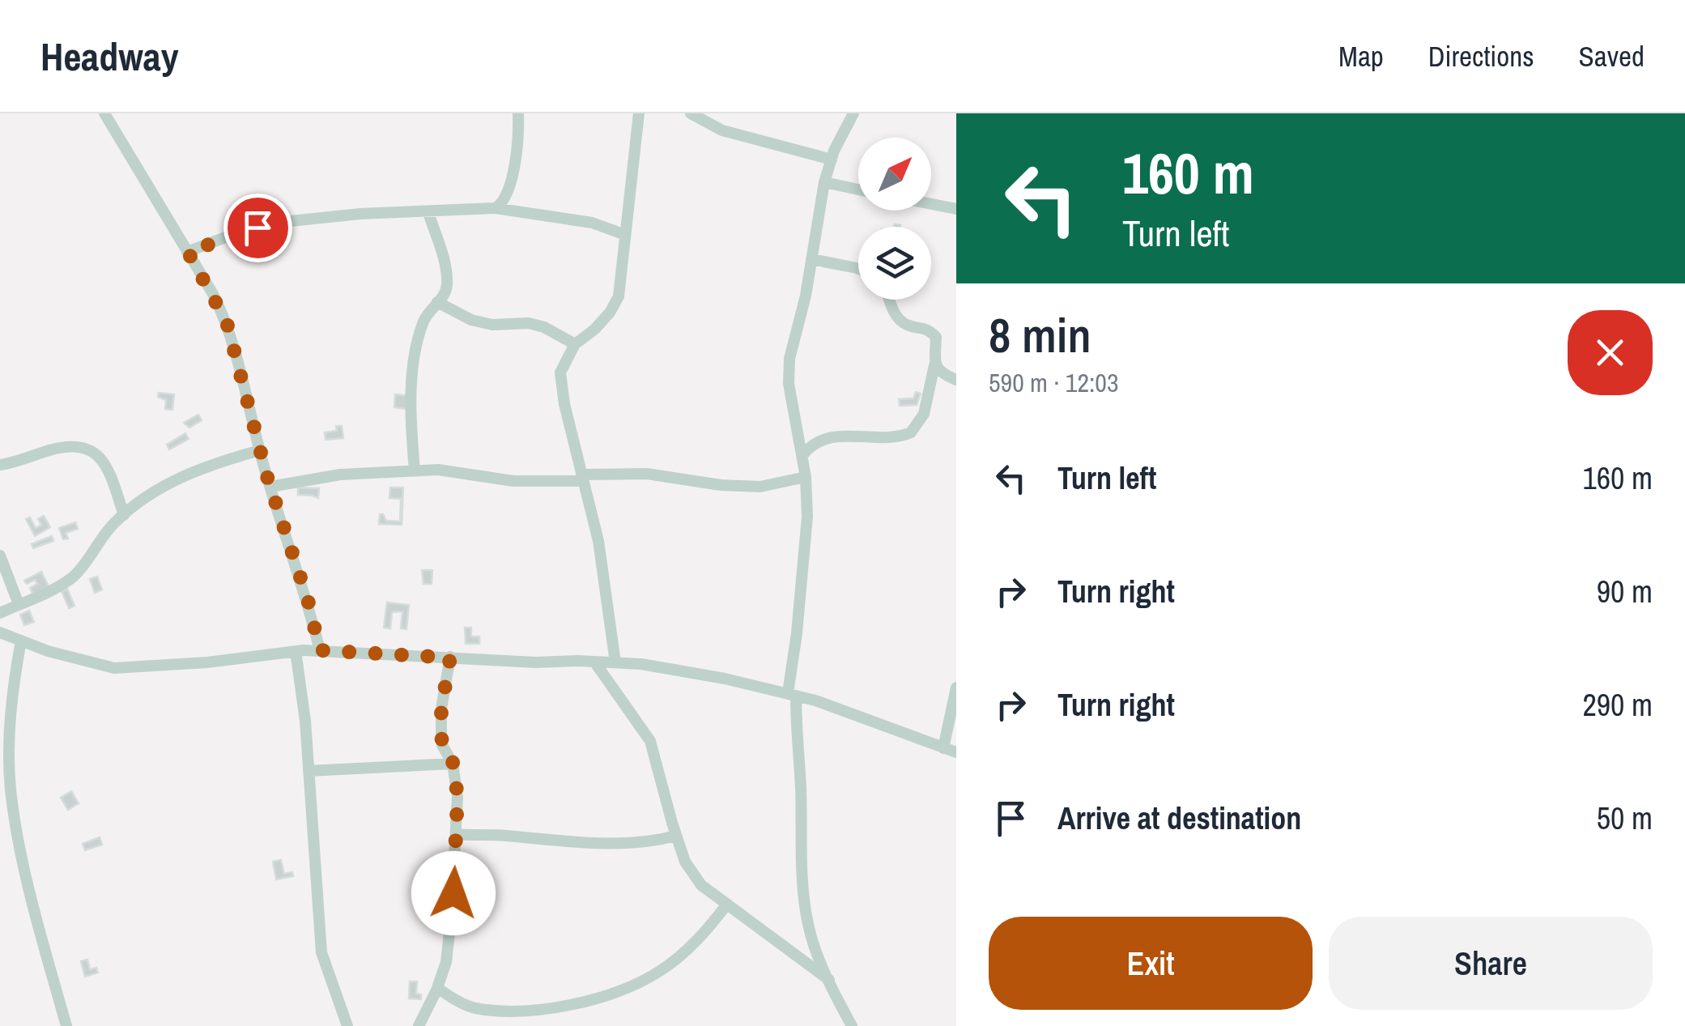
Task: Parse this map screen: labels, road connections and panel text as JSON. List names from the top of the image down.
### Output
{
  "north": "top right",
  "page": {
    "header": "Headway",
    "nav": ["Map", "Directions", "Saved"],
    "turn": ["160 m", "Turn left"],
    "heading": ["8 min", "590 m · 12:03"],
    "list": [
      {
        "name": "Turn left",
        "value": "160 m"
      },
      {
        "name": "Turn right",
        "value": "90 m"
      },
      {
        "name": "Turn right",
        "value": "290 m"
      },
      {
        "name": "Arrive at destination",
        "value": "50 m"
      }
    ],
    "buttons": ["Exit", "Share"]
  }
}
